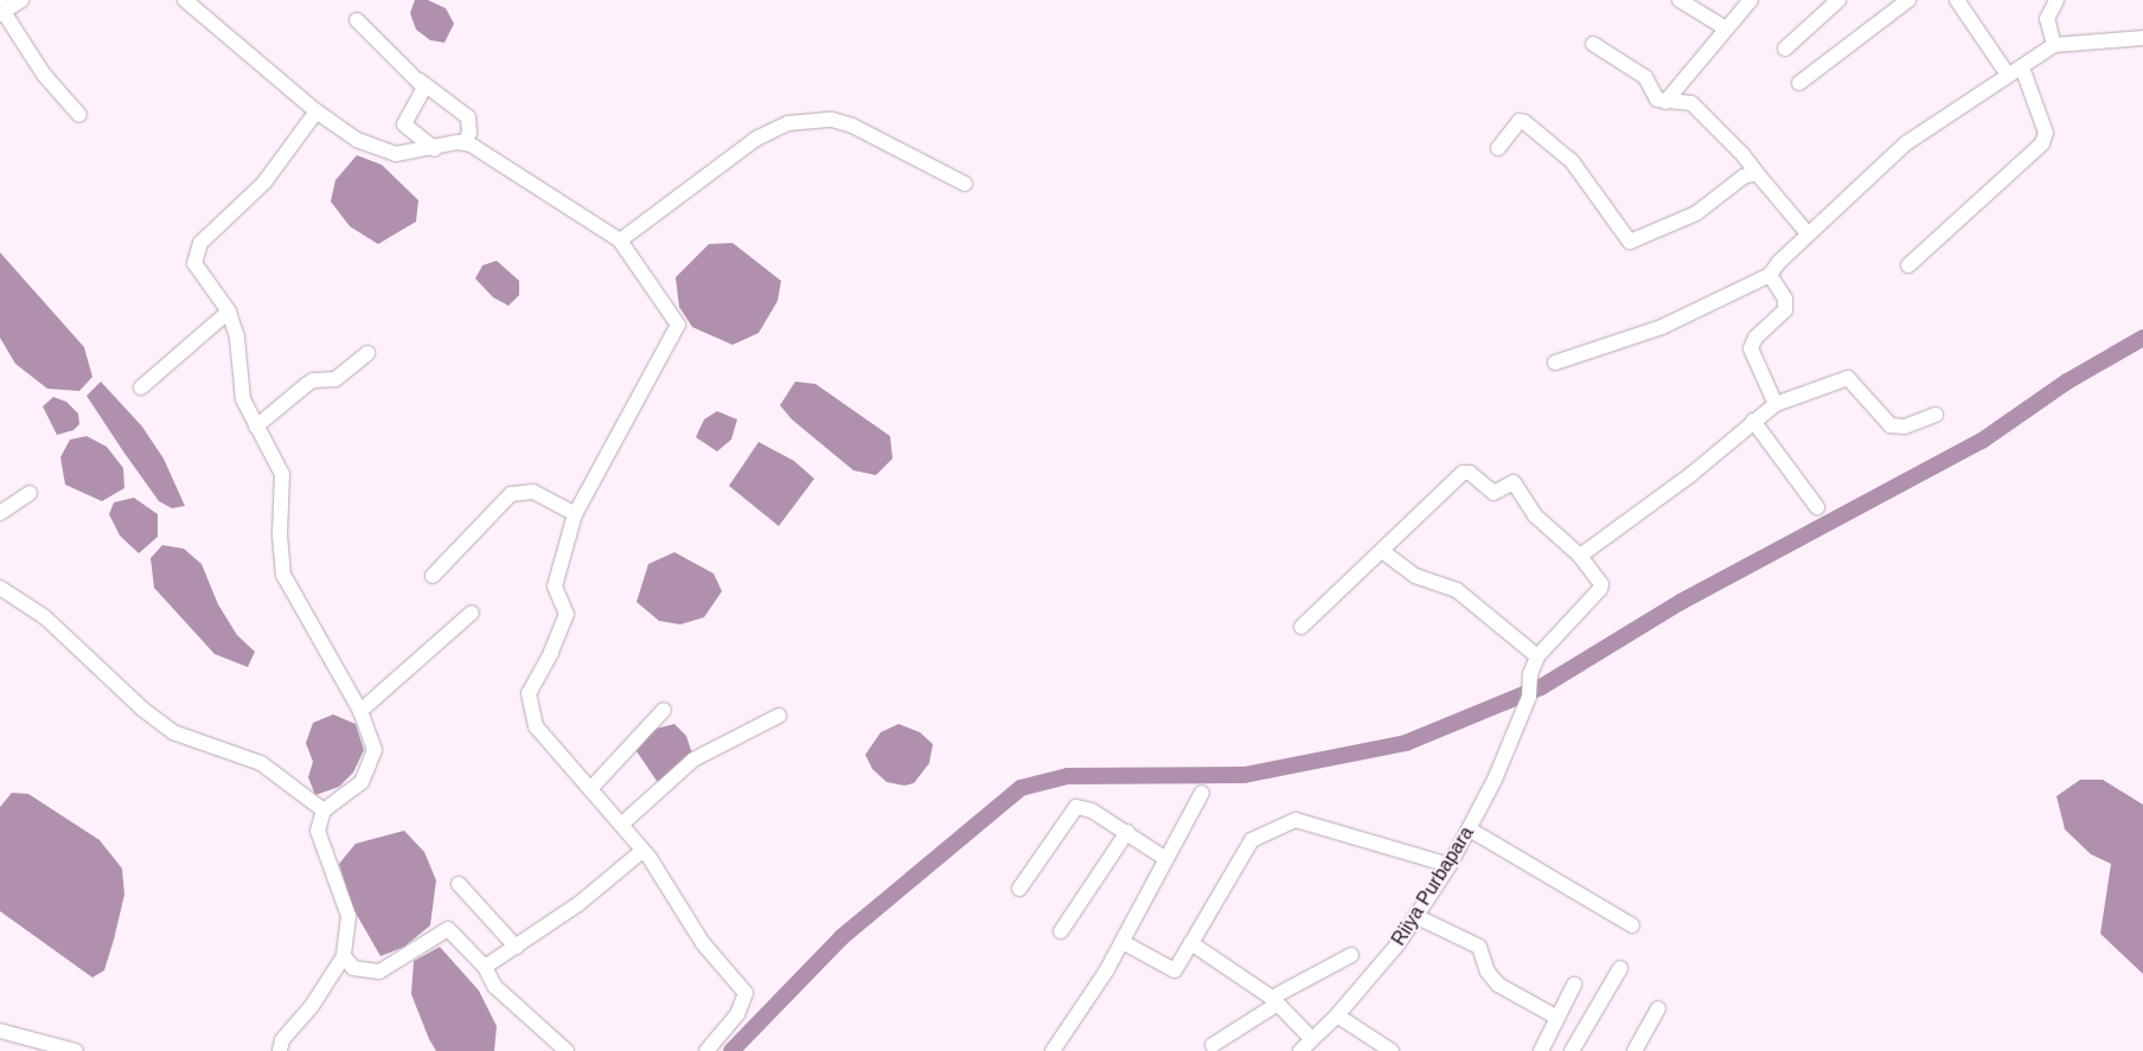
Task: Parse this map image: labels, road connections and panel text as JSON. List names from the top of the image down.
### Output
{
  "streets": {
    "street": ["Riiya Purbapara"]
  }
}
